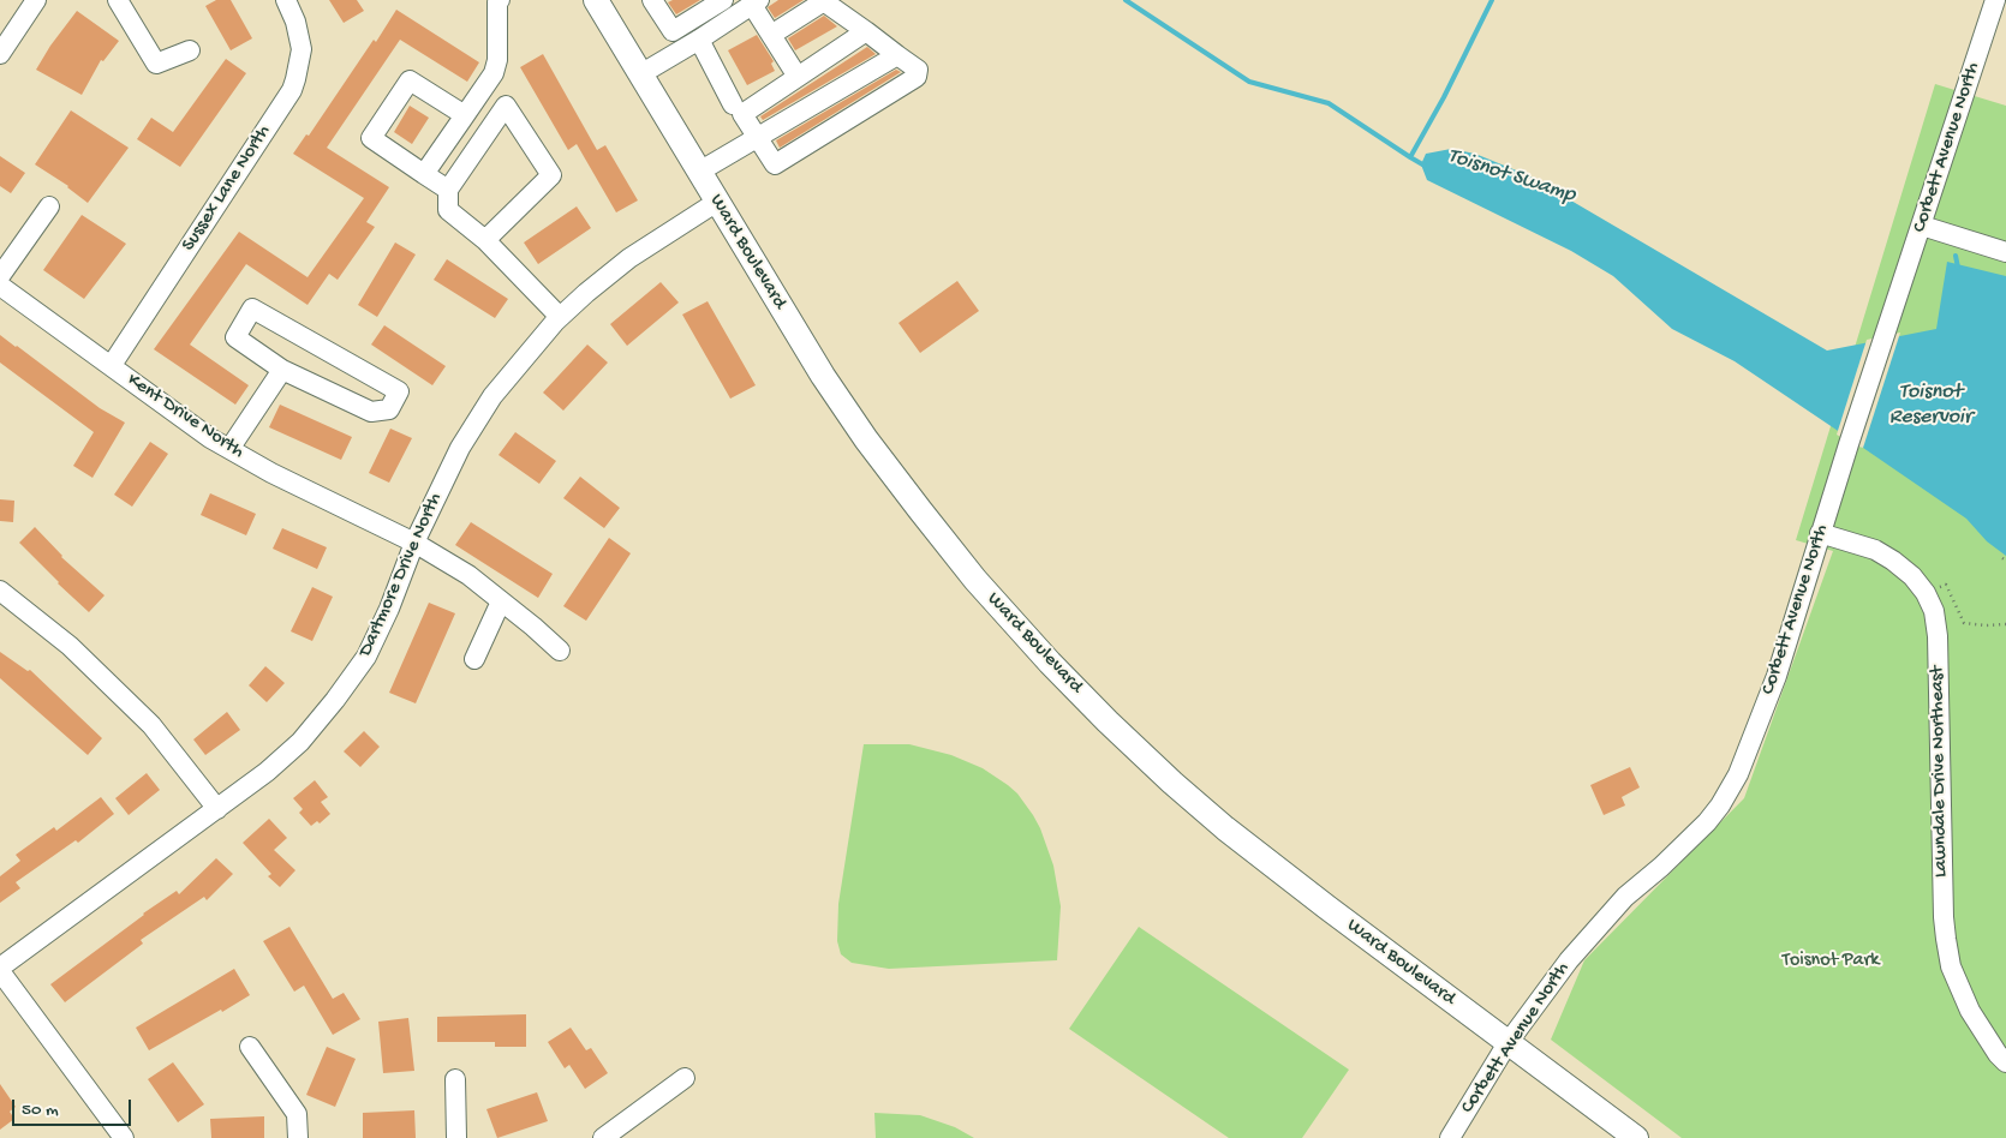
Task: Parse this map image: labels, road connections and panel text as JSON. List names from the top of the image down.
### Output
{
  "streets": {
    "main road": ["Ward Boulevard"],
    "street": [
      "Corbett Avenue North",
      "Sussex Lane North",
      "Kent Drive North",
      "Dartmore Drive North",
      "Lawndale Drive Northeast"
    ]
  },
  "crossings": [
    ["Corbett Avenue North", "Ward Boulevard"],
    ["Corbett Avenue North", "Lawndale Drive Northeast"],
    ["Sussex Lane North", "Kent Drive North"],
    ["Ward Boulevard", "Dartmore Drive North"],
    ["Kent Drive North", "Dartmore Drive North"]
  ],
  "water": ["Toisnot Swamp", "Toisnot Reservoir"],
  "parks": ["Toisnot Park"],
  "scale_bar": "50 m"
}
